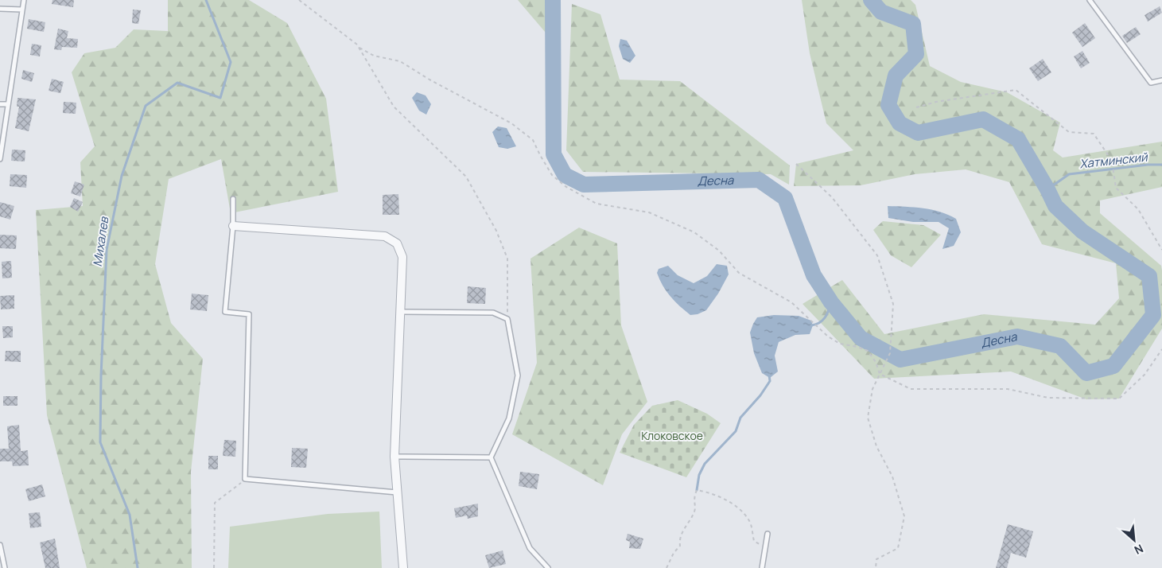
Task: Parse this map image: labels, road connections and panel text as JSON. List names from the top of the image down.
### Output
{
  "water": ["Хатминский", "Десна", "Михалев"],
  "parks": ["Клоковское"],
  "north": "bottom right"
}
